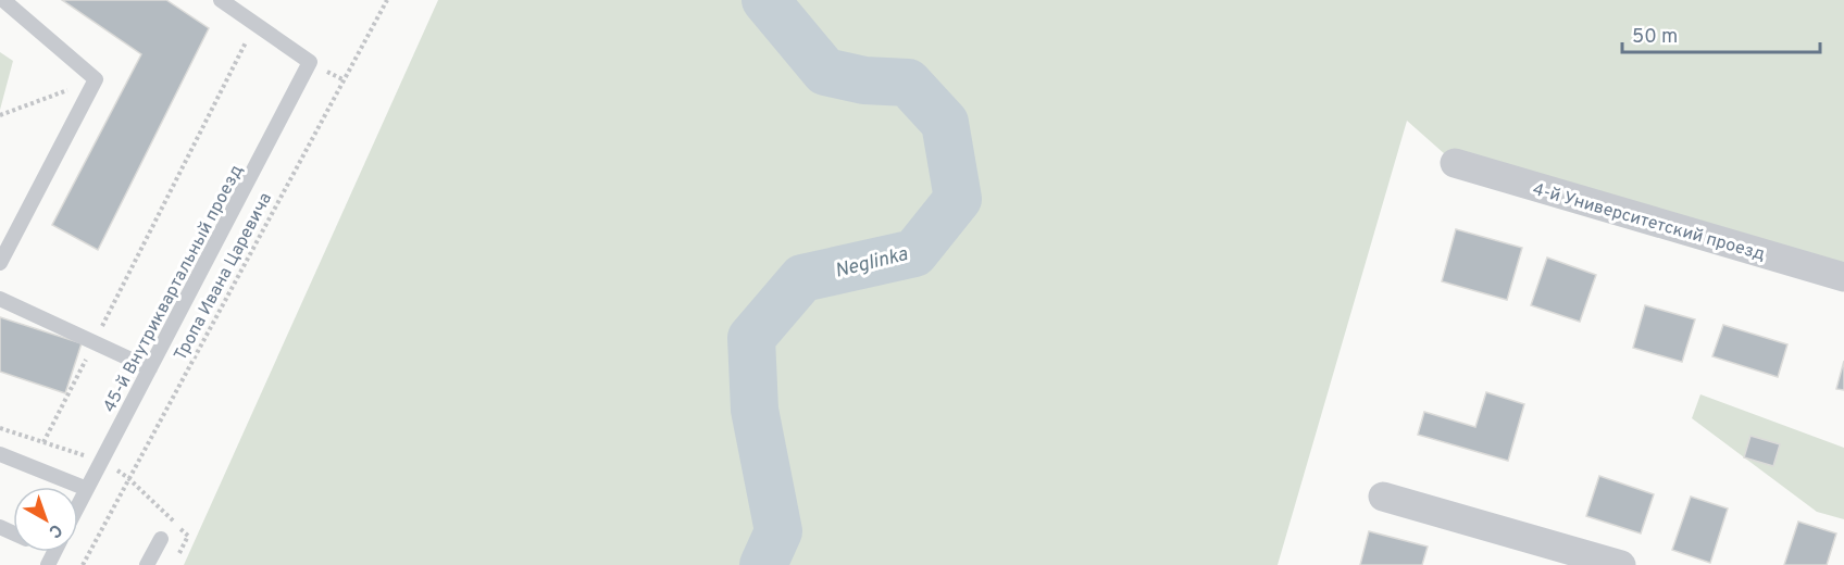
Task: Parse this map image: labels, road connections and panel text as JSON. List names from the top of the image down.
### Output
{
  "streets": {
    "street": ["4-й Университетский проезд"],
    "lane": ["45-й Внутриквартальный проезд"],
    "path": ["Тропа Ивана Царевича"]
  },
  "water": ["Neglinka"],
  "scale_bar": "50 m",
  "north": "bottom right"
}
